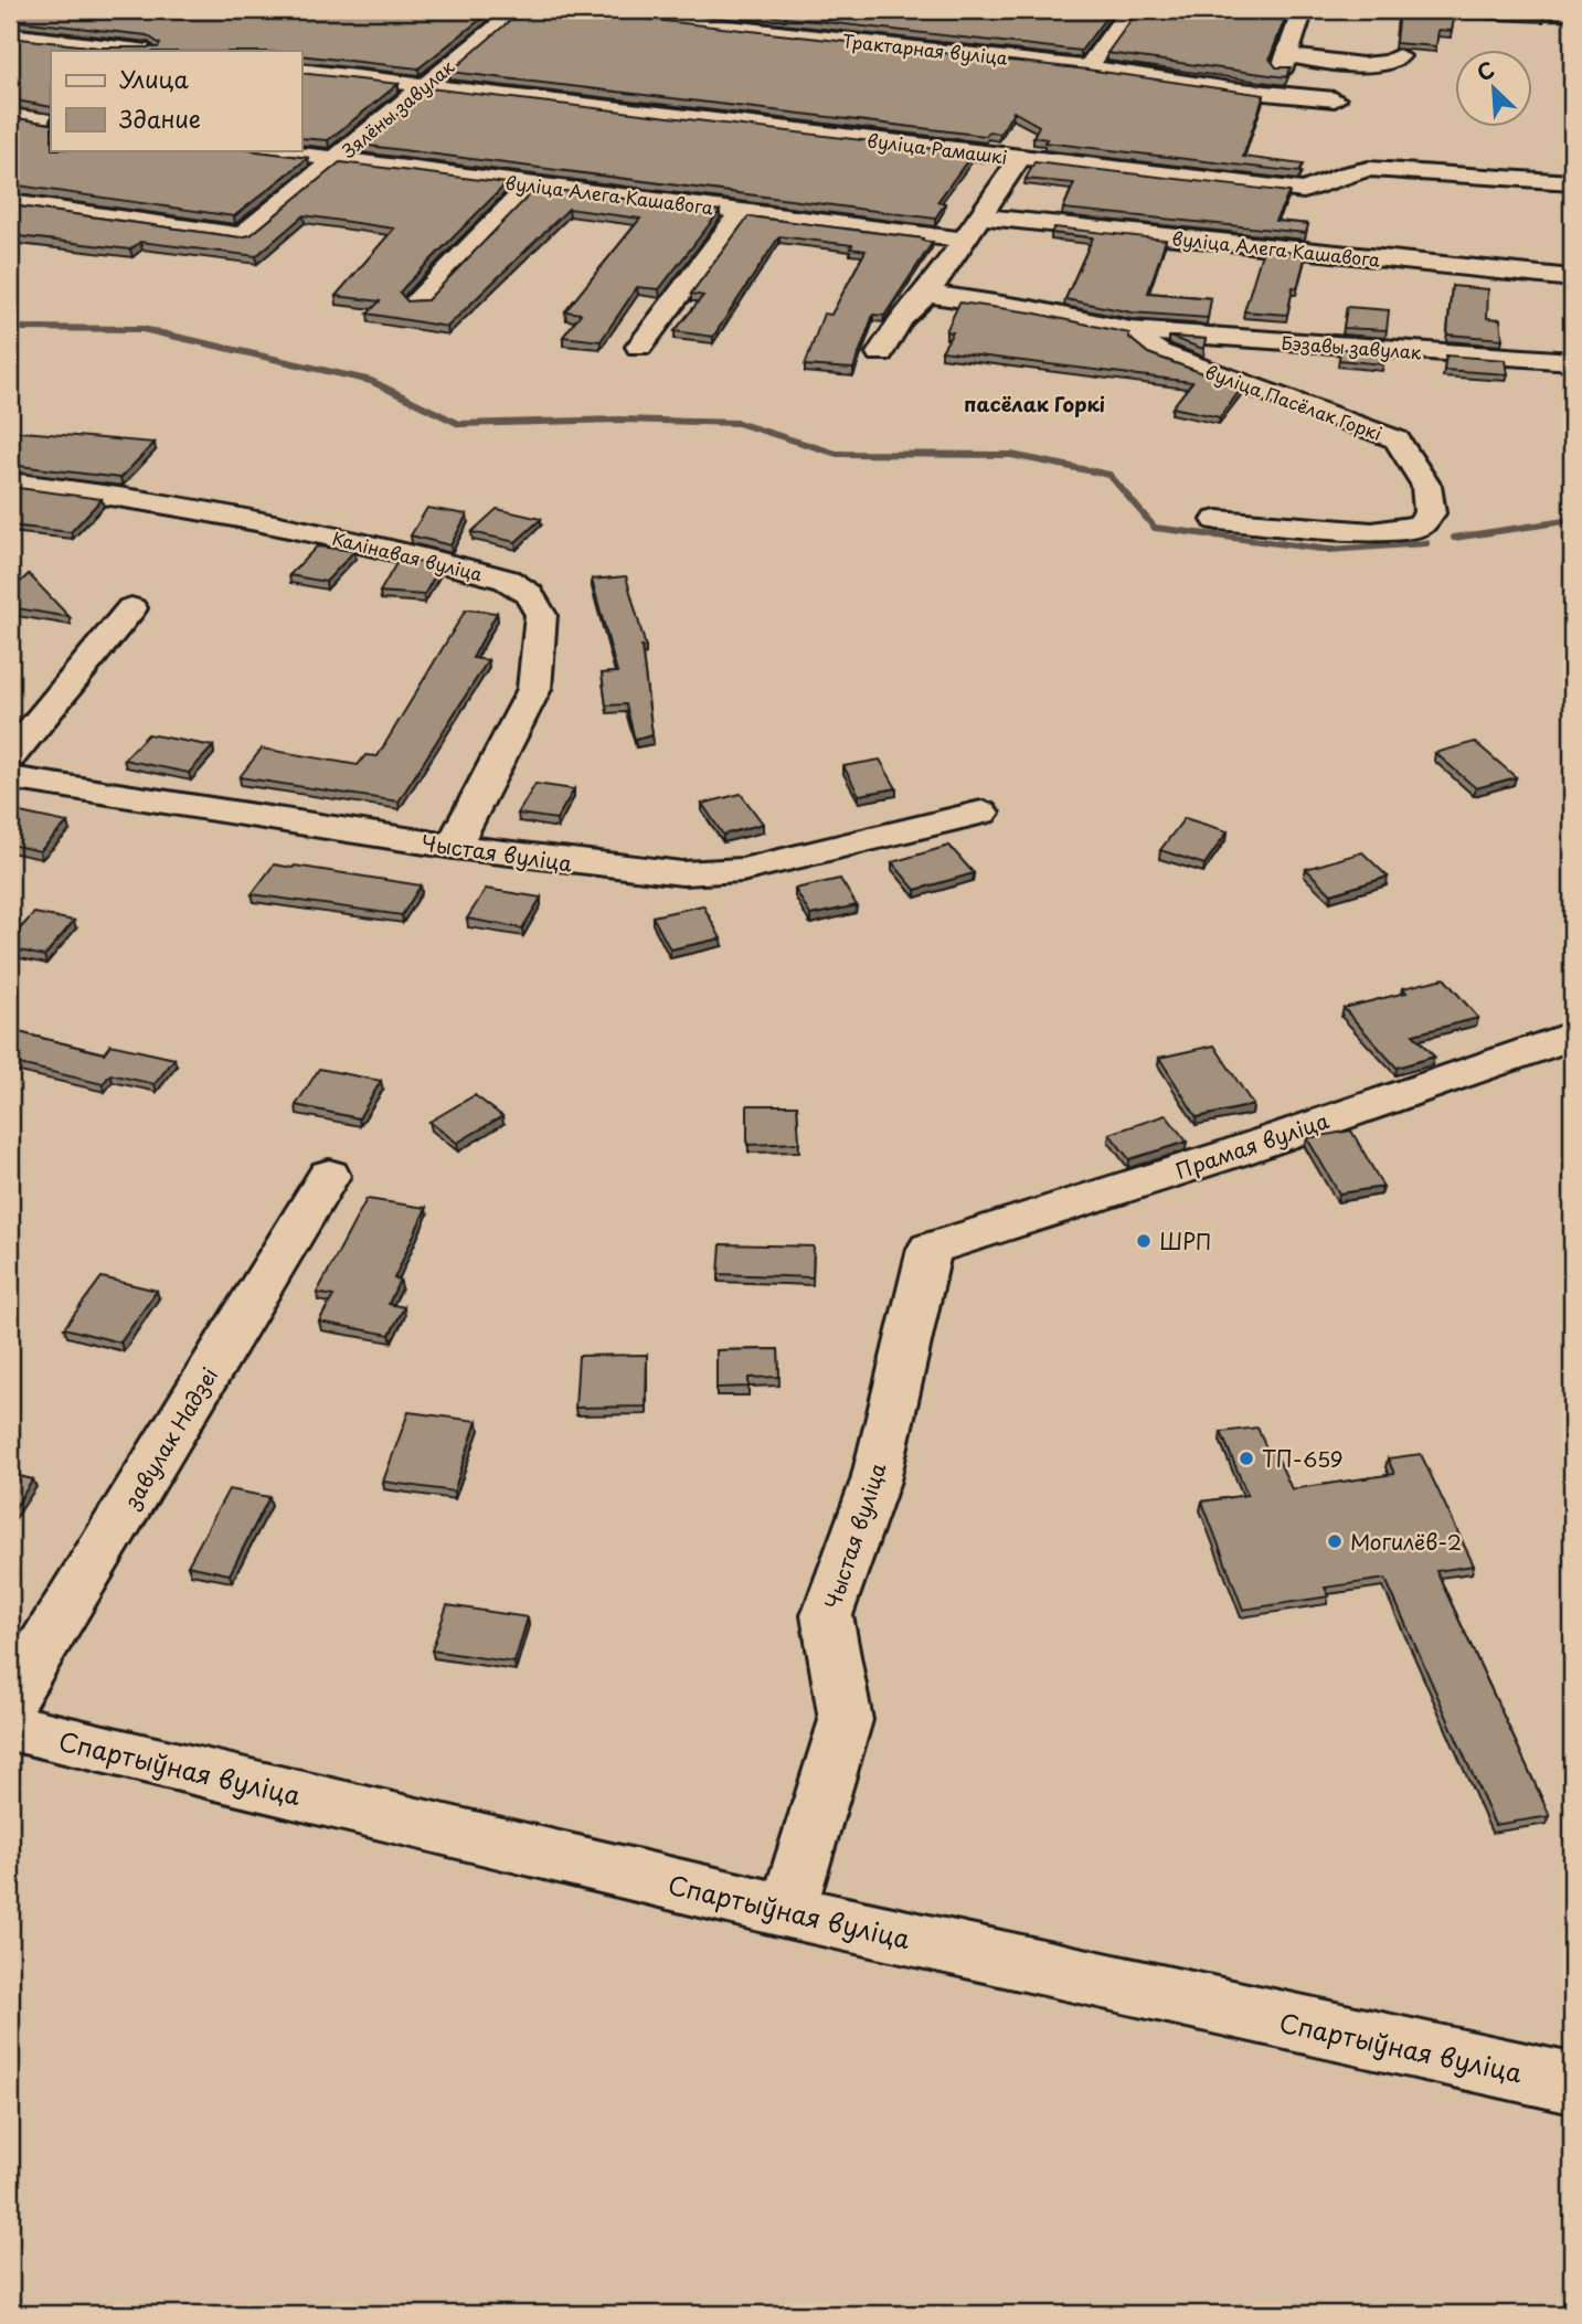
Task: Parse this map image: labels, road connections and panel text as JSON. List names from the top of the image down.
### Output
{
  "streets": {
    "street": [
      "Трактарная вуліца",
      "Зялёны завулак",
      "вуліца Рамашкі",
      "вуліца Алега Кашавога",
      "Бэзавы завулак",
      "вуліца Пасёлак Горкі",
      "Калінавая вуліца",
      "Чыстая вуліца",
      "Прамая вуліца",
      "завулак Надзеі",
      "Спартыўная вуліца"
    ]
  },
  "crossings": [
    ["Зялёны завулак", "вуліца Рамашкі"],
    ["Зялёны завулак", "вуліца Алега Кашавога"],
    ["Бэзавы завулак", "вуліца Пасёлак Горкі"],
    ["Калінавая вуліца", "Чыстая вуліца"],
    ["Чыстая вуліца", "Прамая вуліца"],
    ["Чыстая вуліца", "Спартыўная вуліца"]
  ],
  "districts": ["пасёлак Горкі"],
  "places": ["ШРП", "ТП-659", "Могилёв-2"],
  "legend": ["Улица", "Здание"],
  "north": "top left"
}
